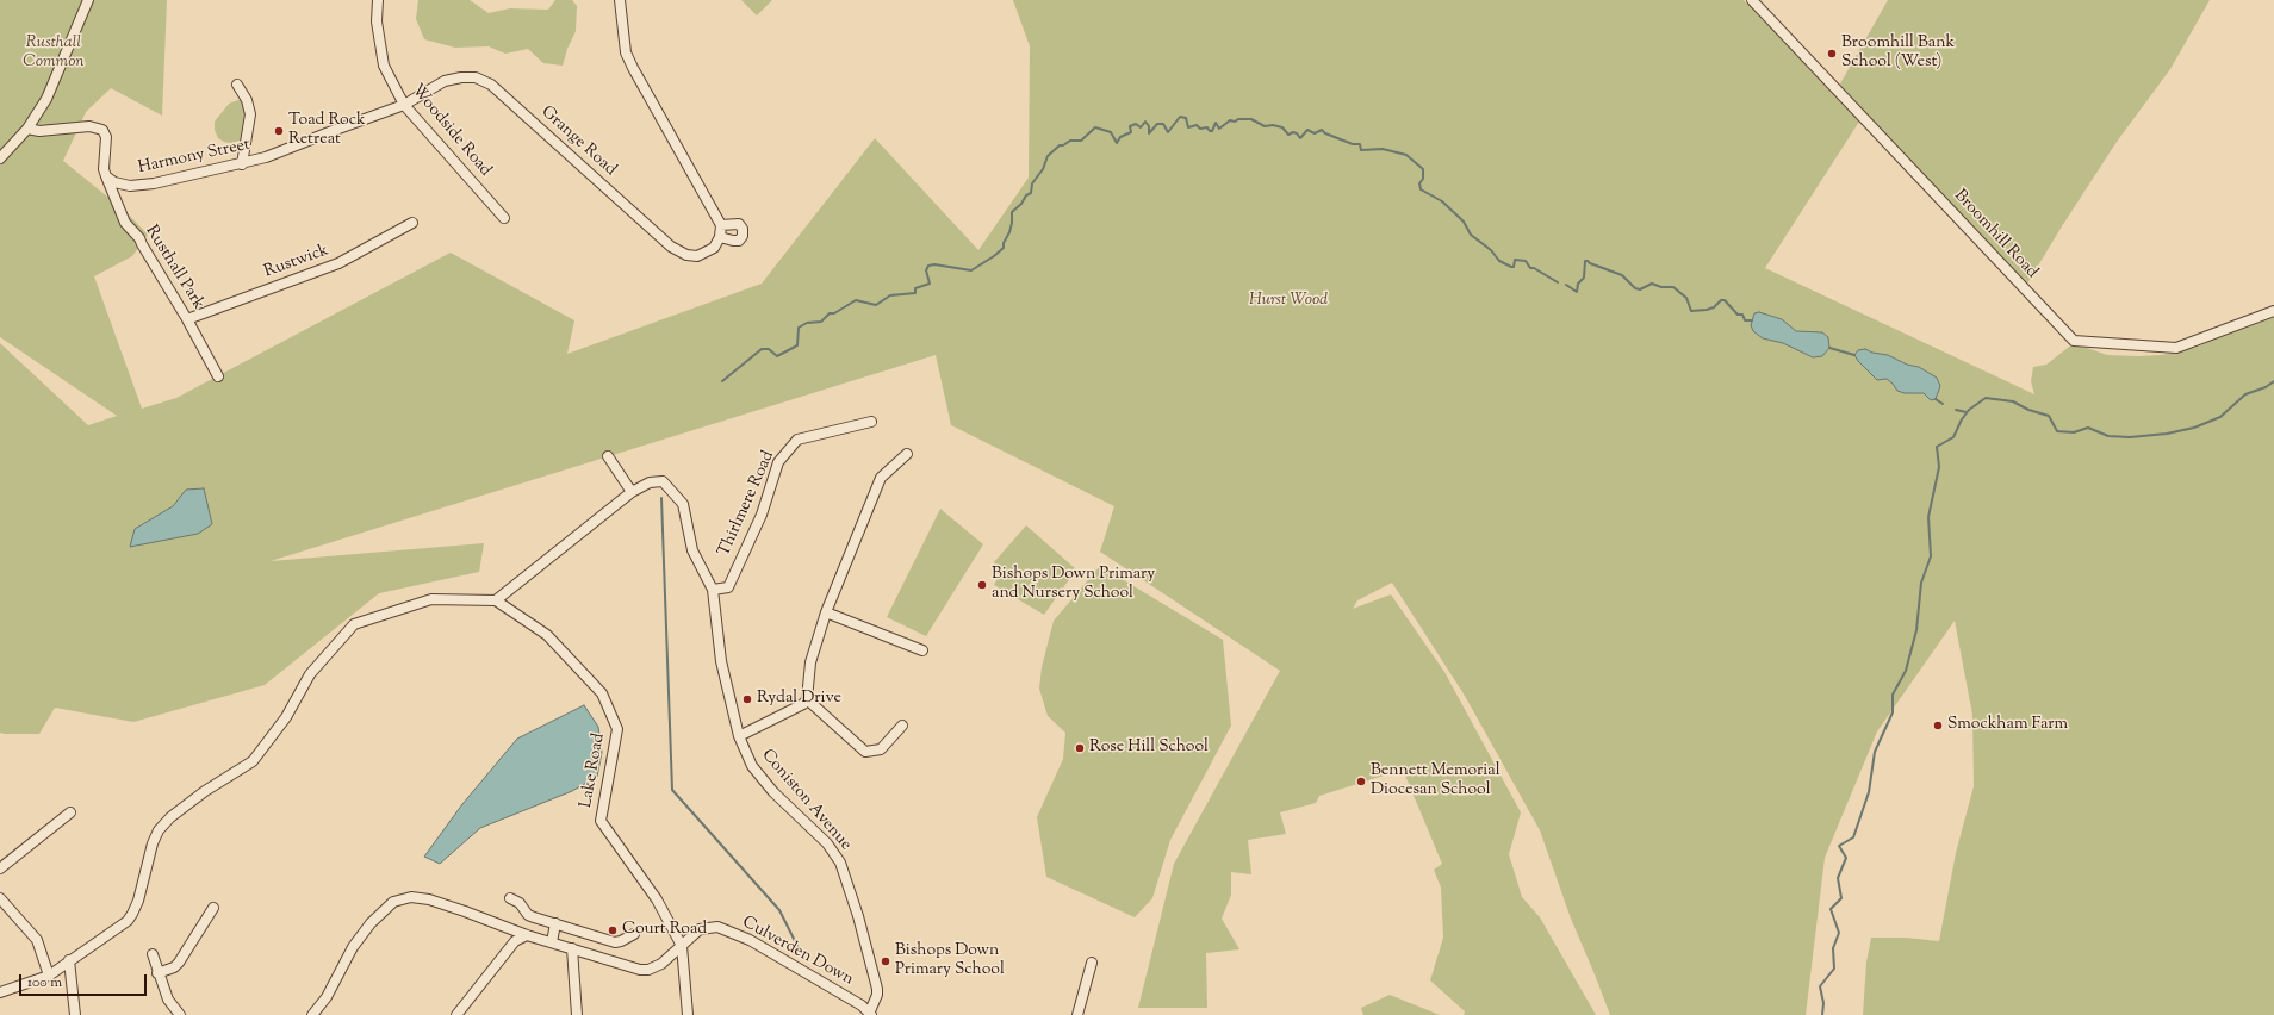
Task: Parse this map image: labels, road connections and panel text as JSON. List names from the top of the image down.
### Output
{
  "streets": {
    "street": [
      "Woodside Road",
      "Grange Road",
      "Harmony Street",
      "Broomhill Road",
      "Rustwick",
      "Rusthall Park",
      "Thirlmere Road",
      "Lake Road",
      "Coniston Avenue",
      "Culverden Down"
    ]
  },
  "crossings": [
    ["Woodside Road", "Grange Road"],
    ["Woodside Road", "Harmony Street"],
    ["Grange Road", "Harmony Street"],
    ["Harmony Street", "Rusthall Park"],
    ["Rustwick", "Rusthall Park"],
    ["Thirlmere Road", "Coniston Avenue"],
    ["Lake Road", "Coniston Avenue"],
    ["Lake Road", "Culverden Down"],
    ["Coniston Avenue", "Culverden Down"]
  ],
  "parks": ["Rusthall Common", "Hurst Wood"],
  "places": [
    "Broomhill Bank School (West)",
    "Toad Rock Retreat",
    "Bishops Down Primary and Nursery School",
    "Rydal Drive",
    "Smockham Farm",
    "Rose Hill School",
    "Bennett Memorial Diocesan School",
    "Court Road",
    "Bishops Down Primary School"
  ],
  "scale_bar": "100 m"
}
